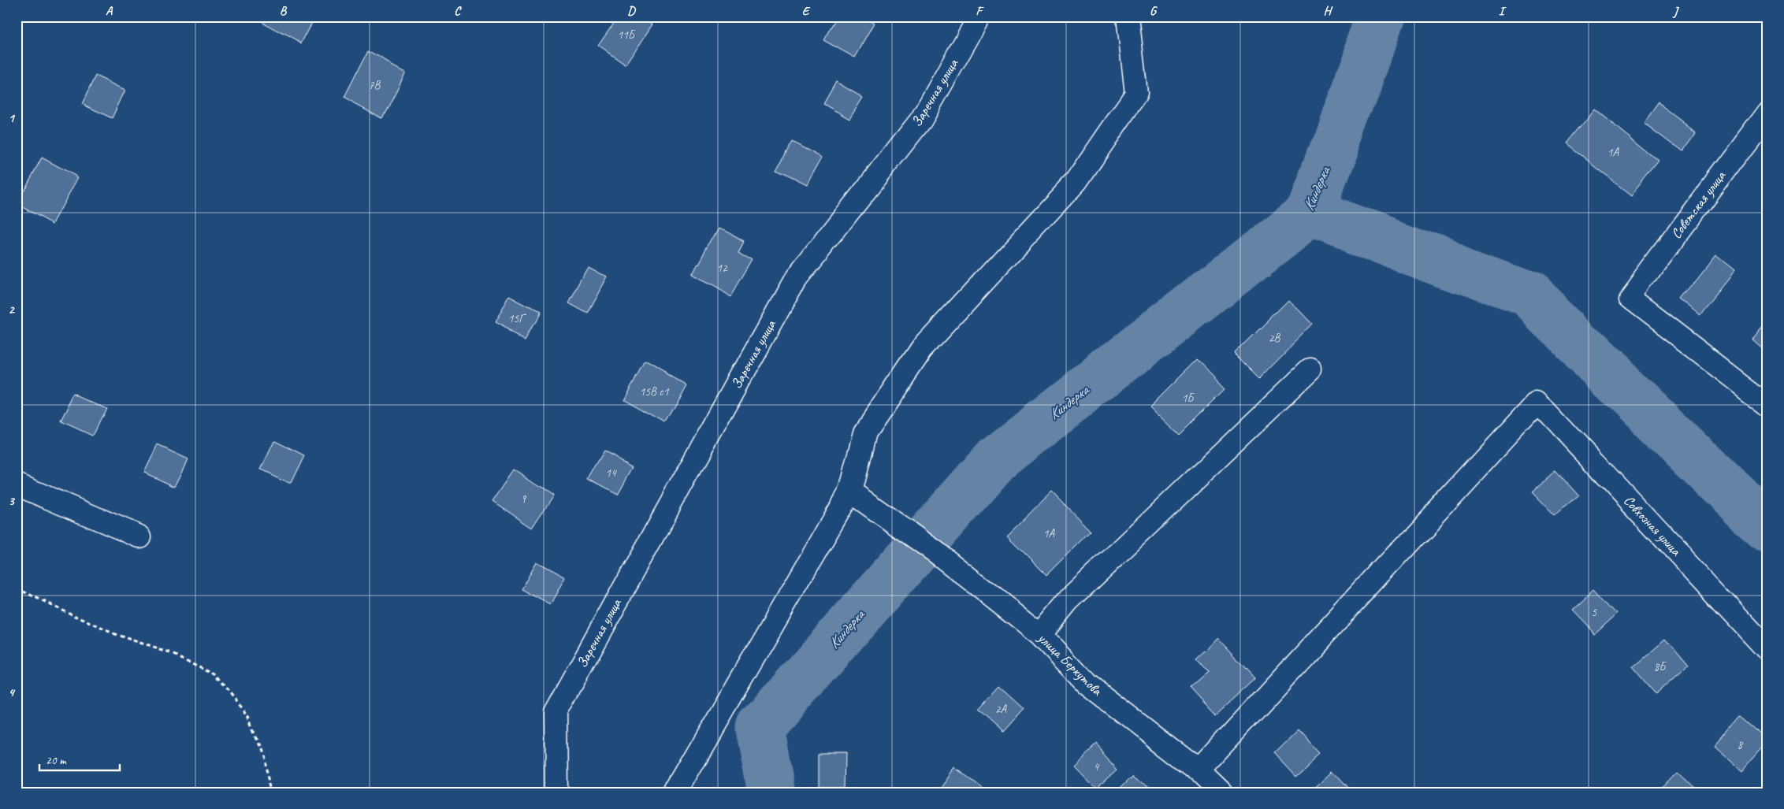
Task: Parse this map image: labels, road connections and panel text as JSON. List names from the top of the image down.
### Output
{
  "streets": {
    "street": [
      "Заречная улица",
      "Советская улица",
      "Совхозная улица",
      "улица Беркутова"
    ]
  },
  "crossings": [
    ["Совхозная улица", "улица Беркутова"]
  ],
  "water": ["Киндерка"],
  "house_numbers": [
    "11Б",
    "7В",
    "1А",
    "12",
    "15Г",
    "2В",
    "15В с1",
    "1Б",
    "14",
    "9",
    "1А",
    "5",
    "8Б",
    "2А",
    "8",
    "4"
  ],
  "scale_bar": "20 m",
  "grid": {
    "columns": [
      "A",
      "B",
      "C",
      "D",
      "E",
      "F",
      "G",
      "H",
      "I",
      "J"
    ],
    "rows": [
      "1",
      "2",
      "3",
      "4"
    ]
  }
}
